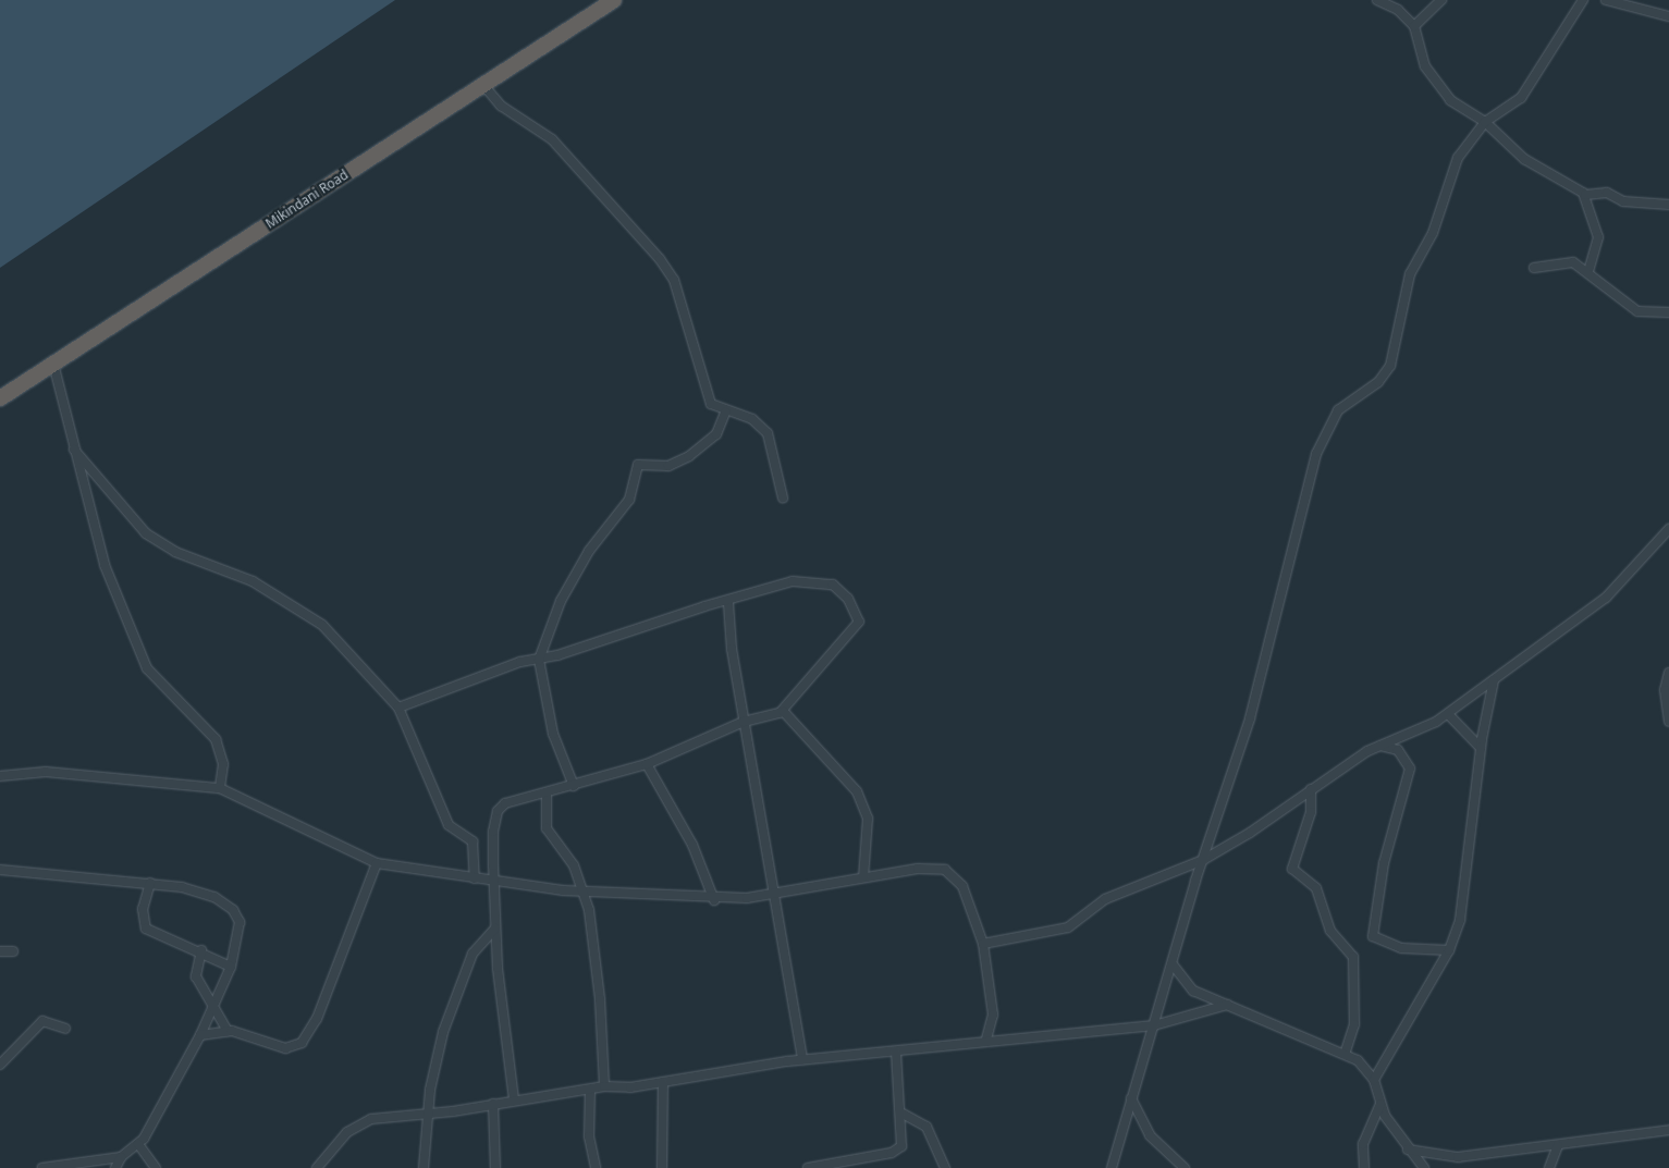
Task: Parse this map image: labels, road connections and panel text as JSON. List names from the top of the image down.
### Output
{
  "streets": {
    "highway": ["Mikindani Road"]
  }
}
